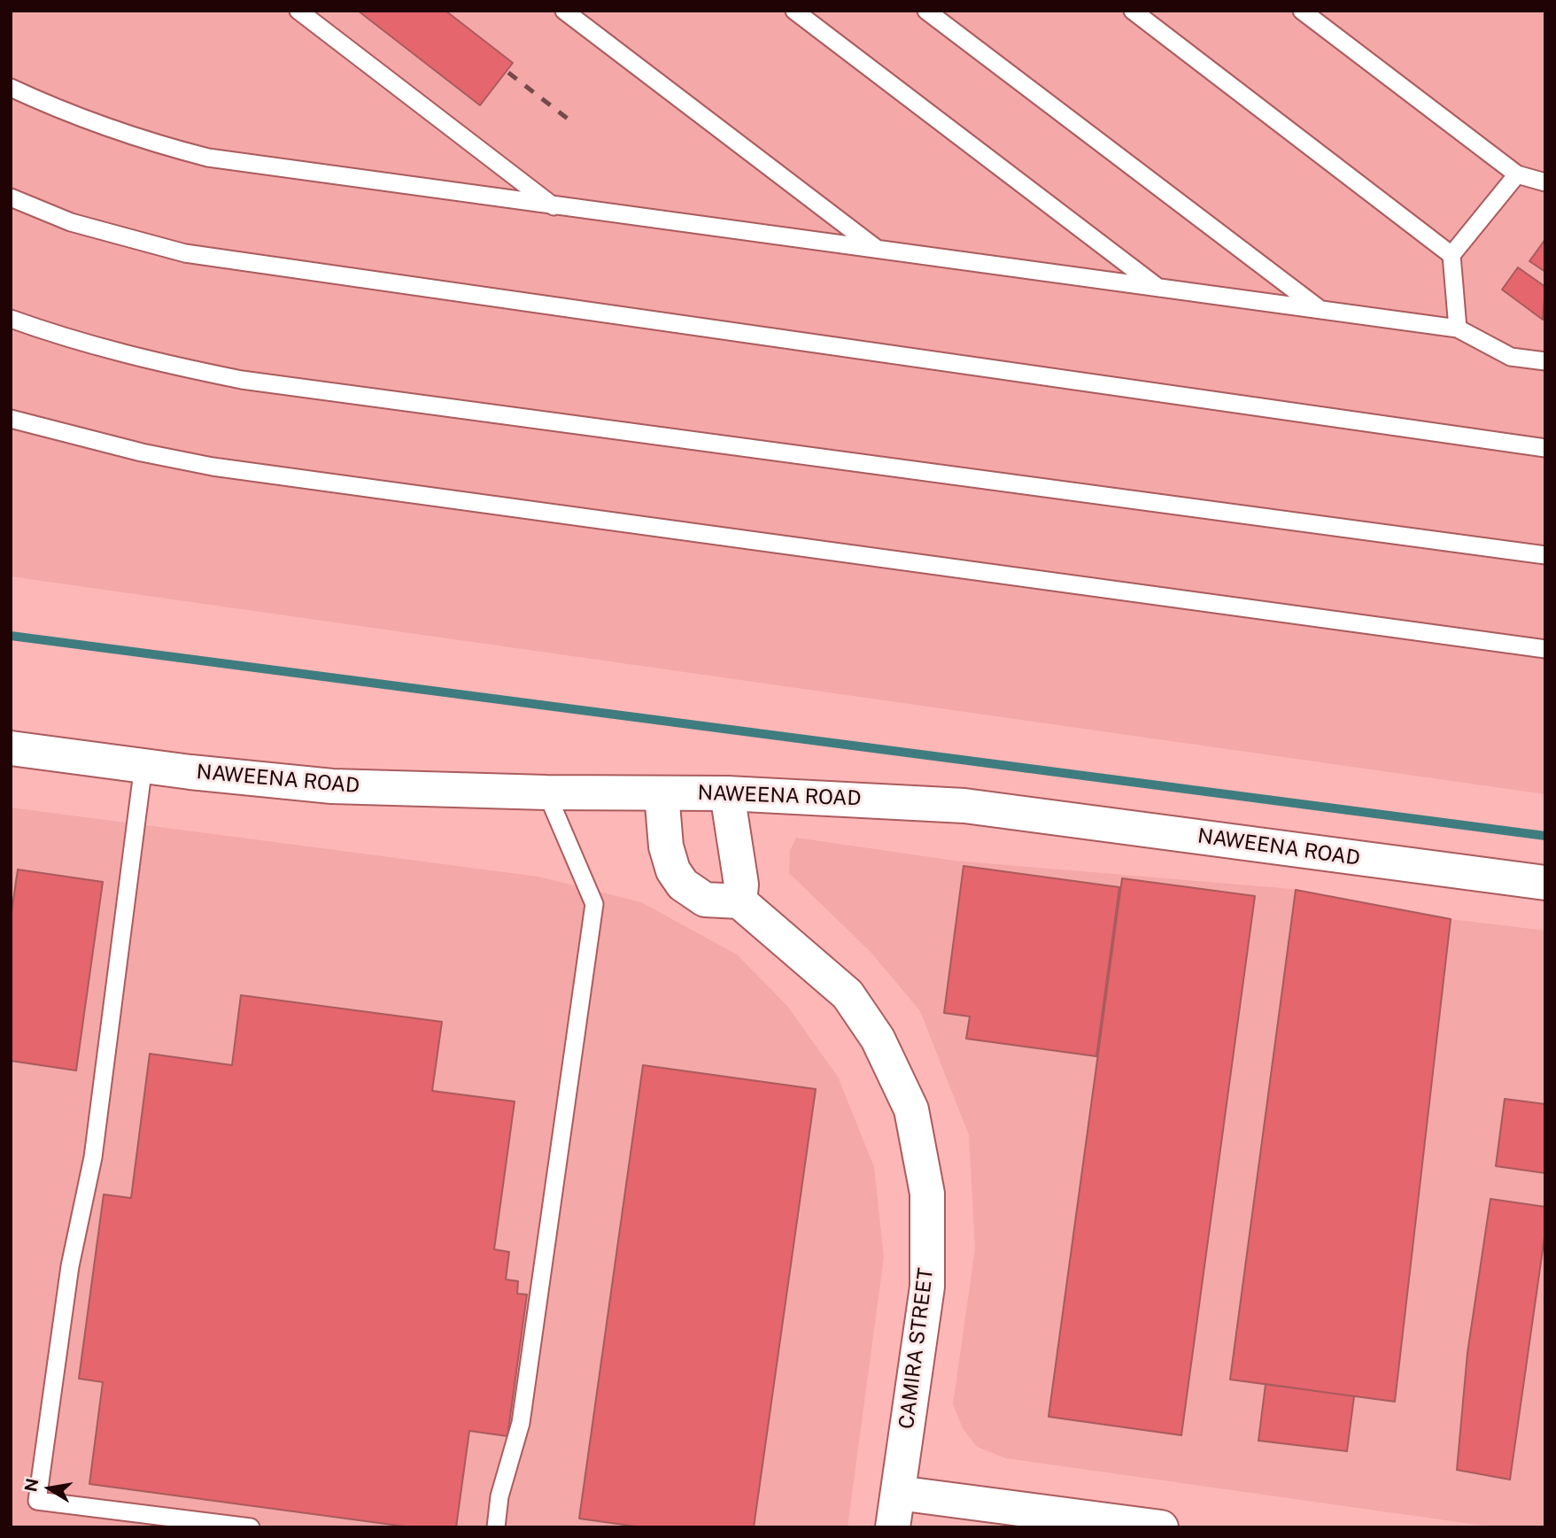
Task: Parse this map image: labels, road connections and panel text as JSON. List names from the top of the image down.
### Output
{
  "streets": {
    "street": ["NAWEENA ROAD", "CAMIRA STREET"]
  },
  "north": "left"
}
